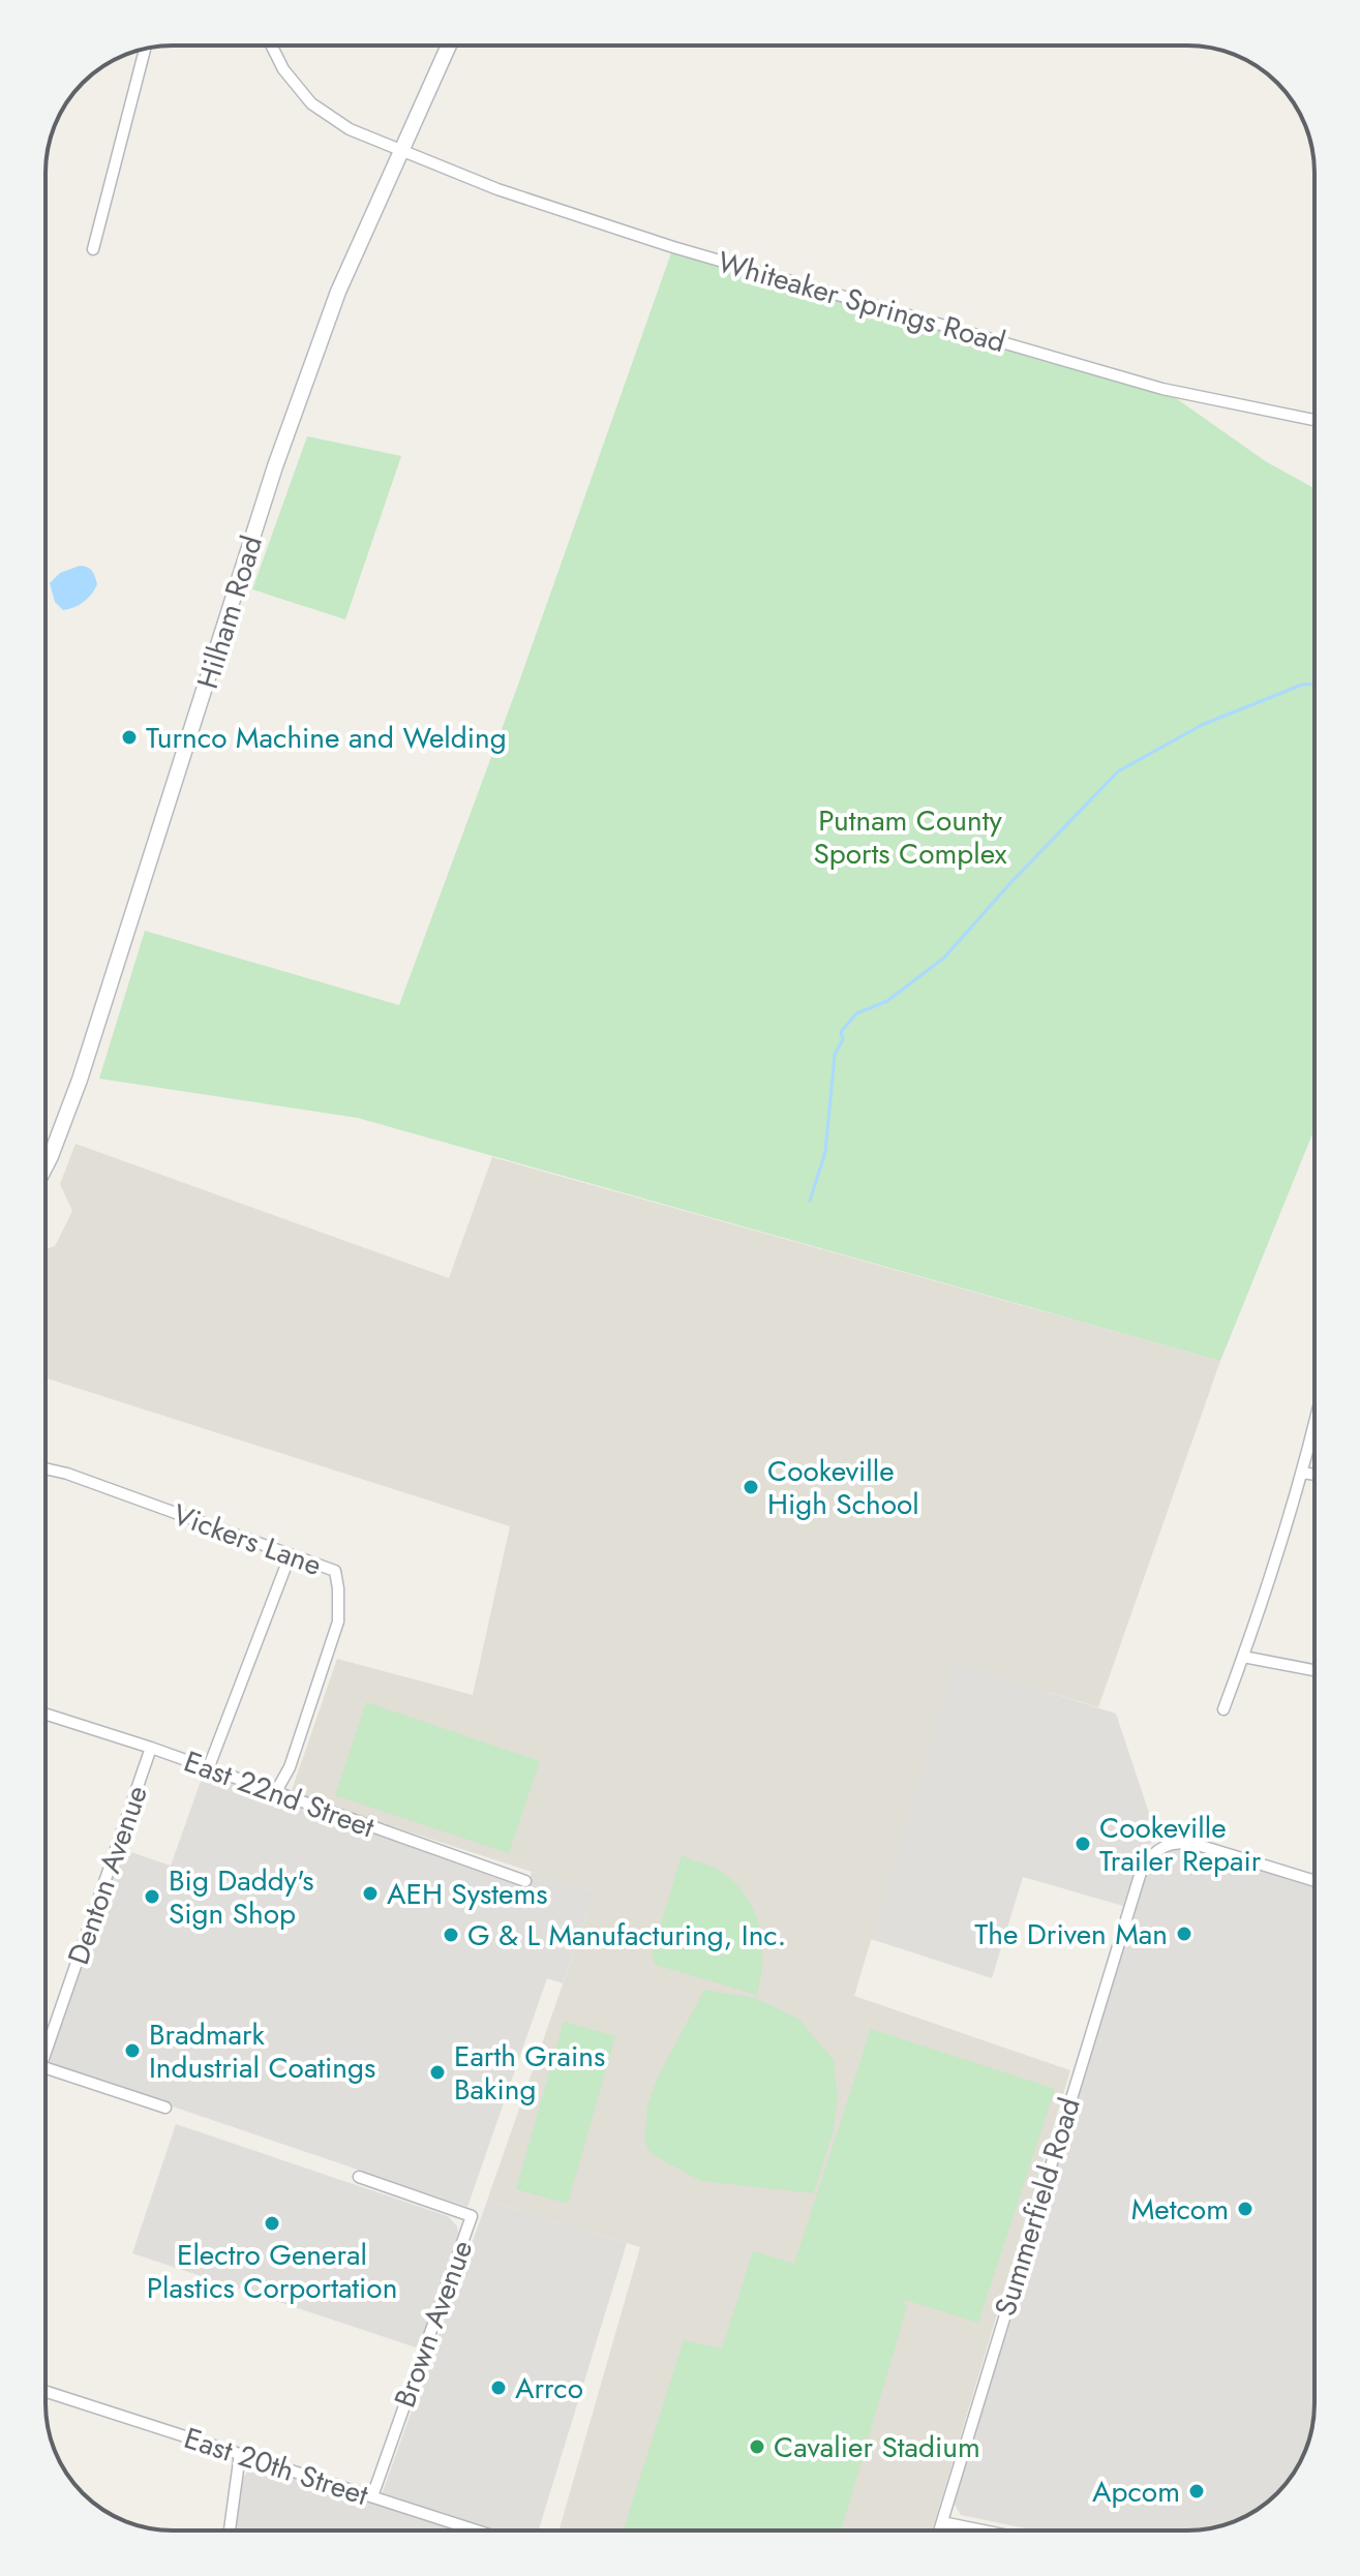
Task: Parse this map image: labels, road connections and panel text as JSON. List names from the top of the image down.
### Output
{
  "streets": {
    "main road": ["Hilham Road"],
    "street": [
      "Whiteaker Springs Road",
      "Vickers Lane",
      "East 22nd Street",
      "Denton Avenue",
      "Summerfield Road",
      "Brown Avenue",
      "East 20th Street"
    ]
  },
  "crossings": [
    ["Whiteaker Springs Road", "Hilham Road"],
    ["Vickers Lane", "East 22nd Street"],
    ["East 22nd Street", "Denton Avenue"],
    ["Brown Avenue", "East 20th Street"]
  ],
  "parks": ["Putnam County Sports Complex"],
  "places": [
    "Turnco Machine and Welding",
    "Cookeville High School",
    "Cookeville Trailer Repair",
    "AEH Systems",
    "Big Daddy's Sign Shop",
    "The Driven Man",
    "G & L Manufacturing, Inc.",
    "Bradmark Industrial Coatings",
    "Earth Grains Baking",
    "Metcom",
    "Electro General Plastics Corportation",
    "Arrco",
    "Cavalier Stadium",
    "Apcom"
  ]
}
